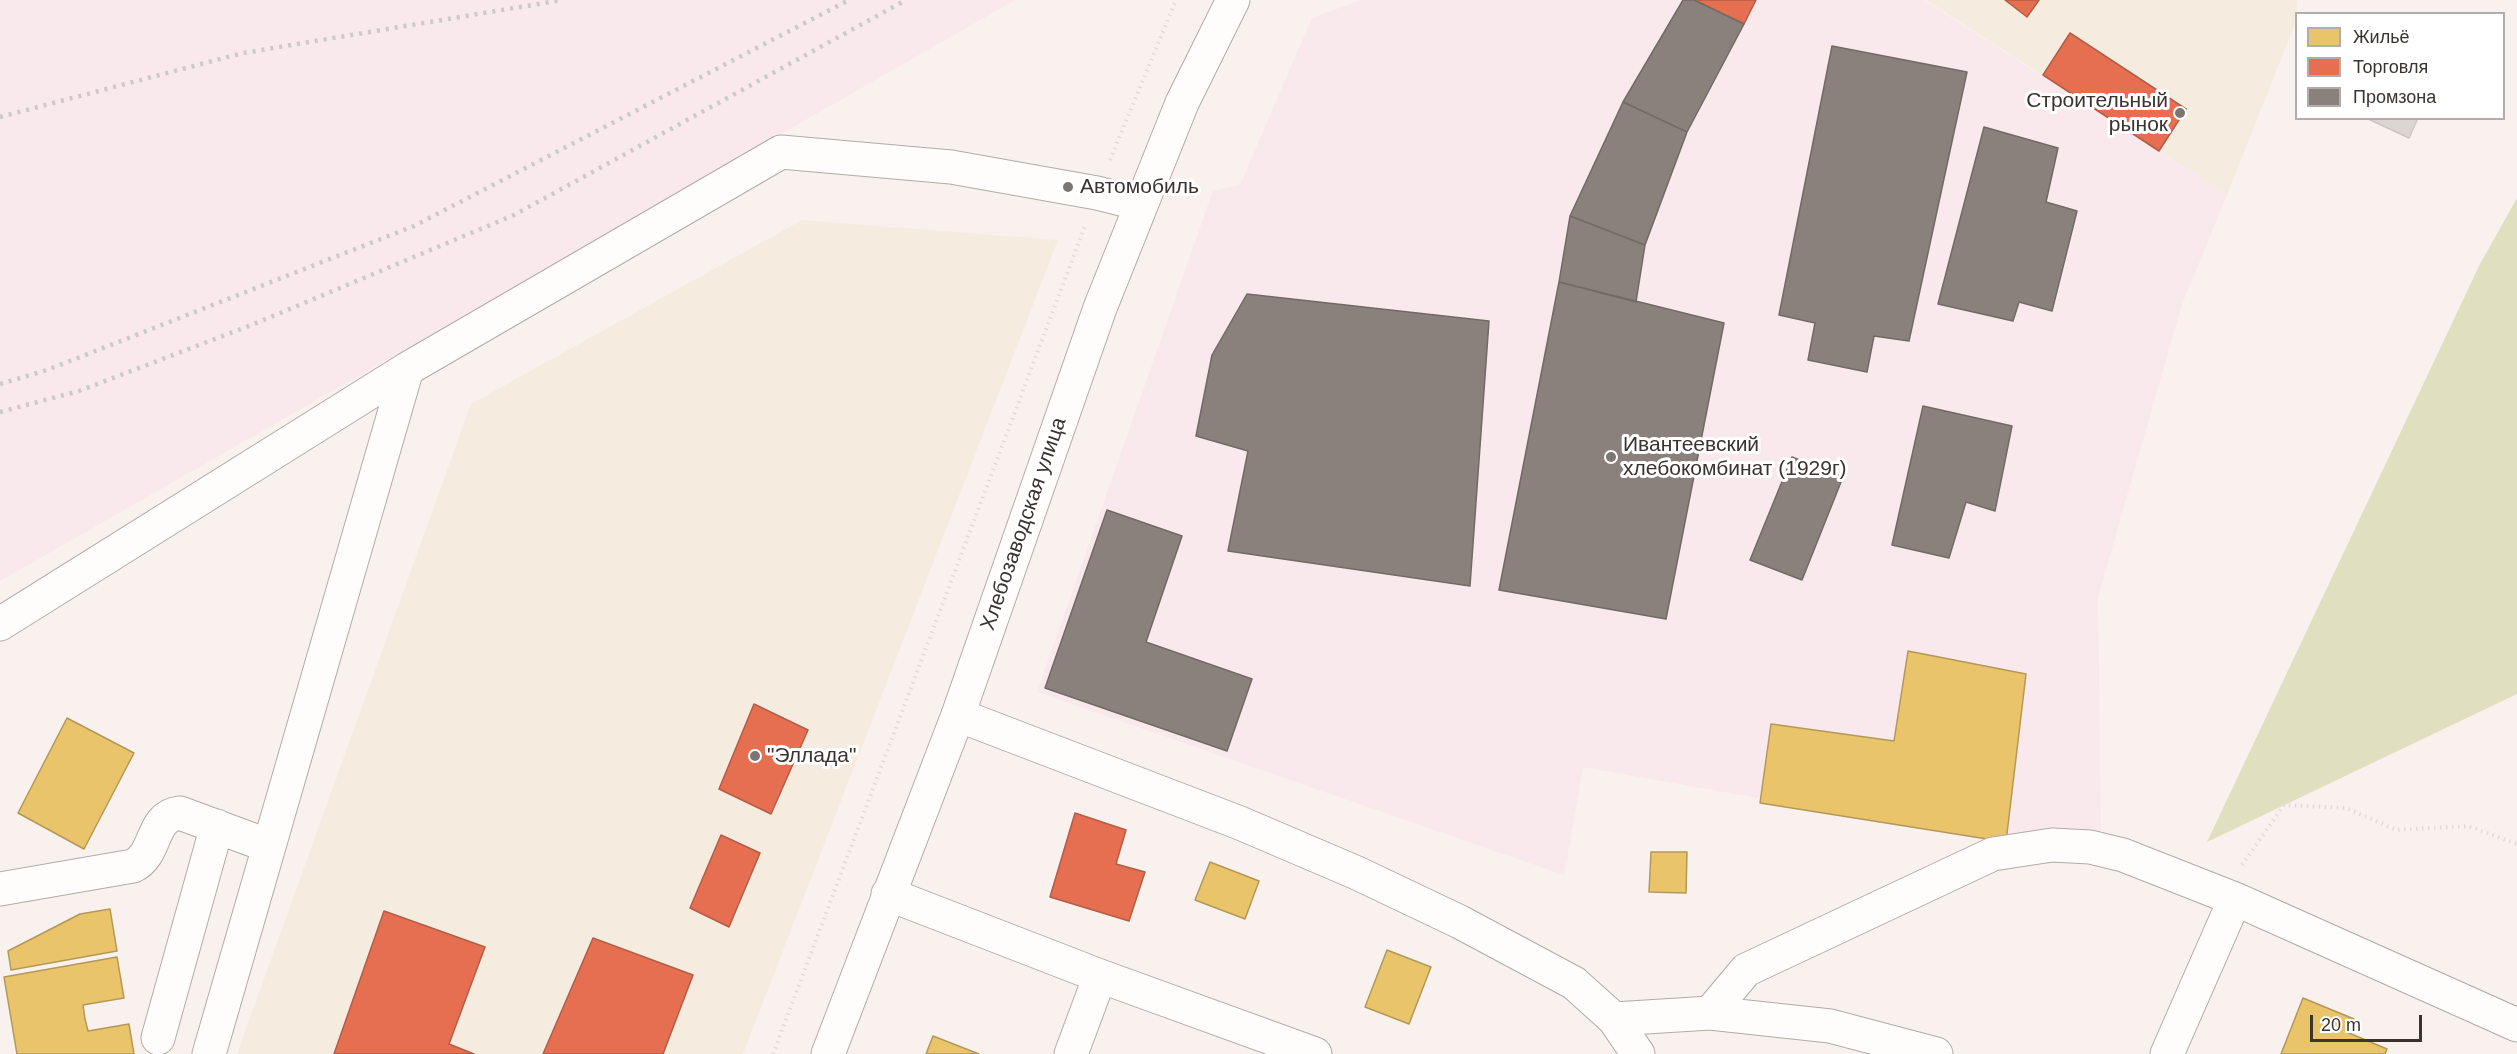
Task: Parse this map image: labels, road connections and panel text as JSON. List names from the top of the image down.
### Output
{
  "streets": {
    "main road": ["Хлебозаводская улица"]
  },
  "places": [
    "Строительный рынок",
    "Автомобиль",
    "Ивантеевский хлебокомбинат (1929г)",
    "\"Эллада\""
  ],
  "legend": ["Жильё", "Торговля", "Промзона"],
  "scale_bar": "20 m"
}
